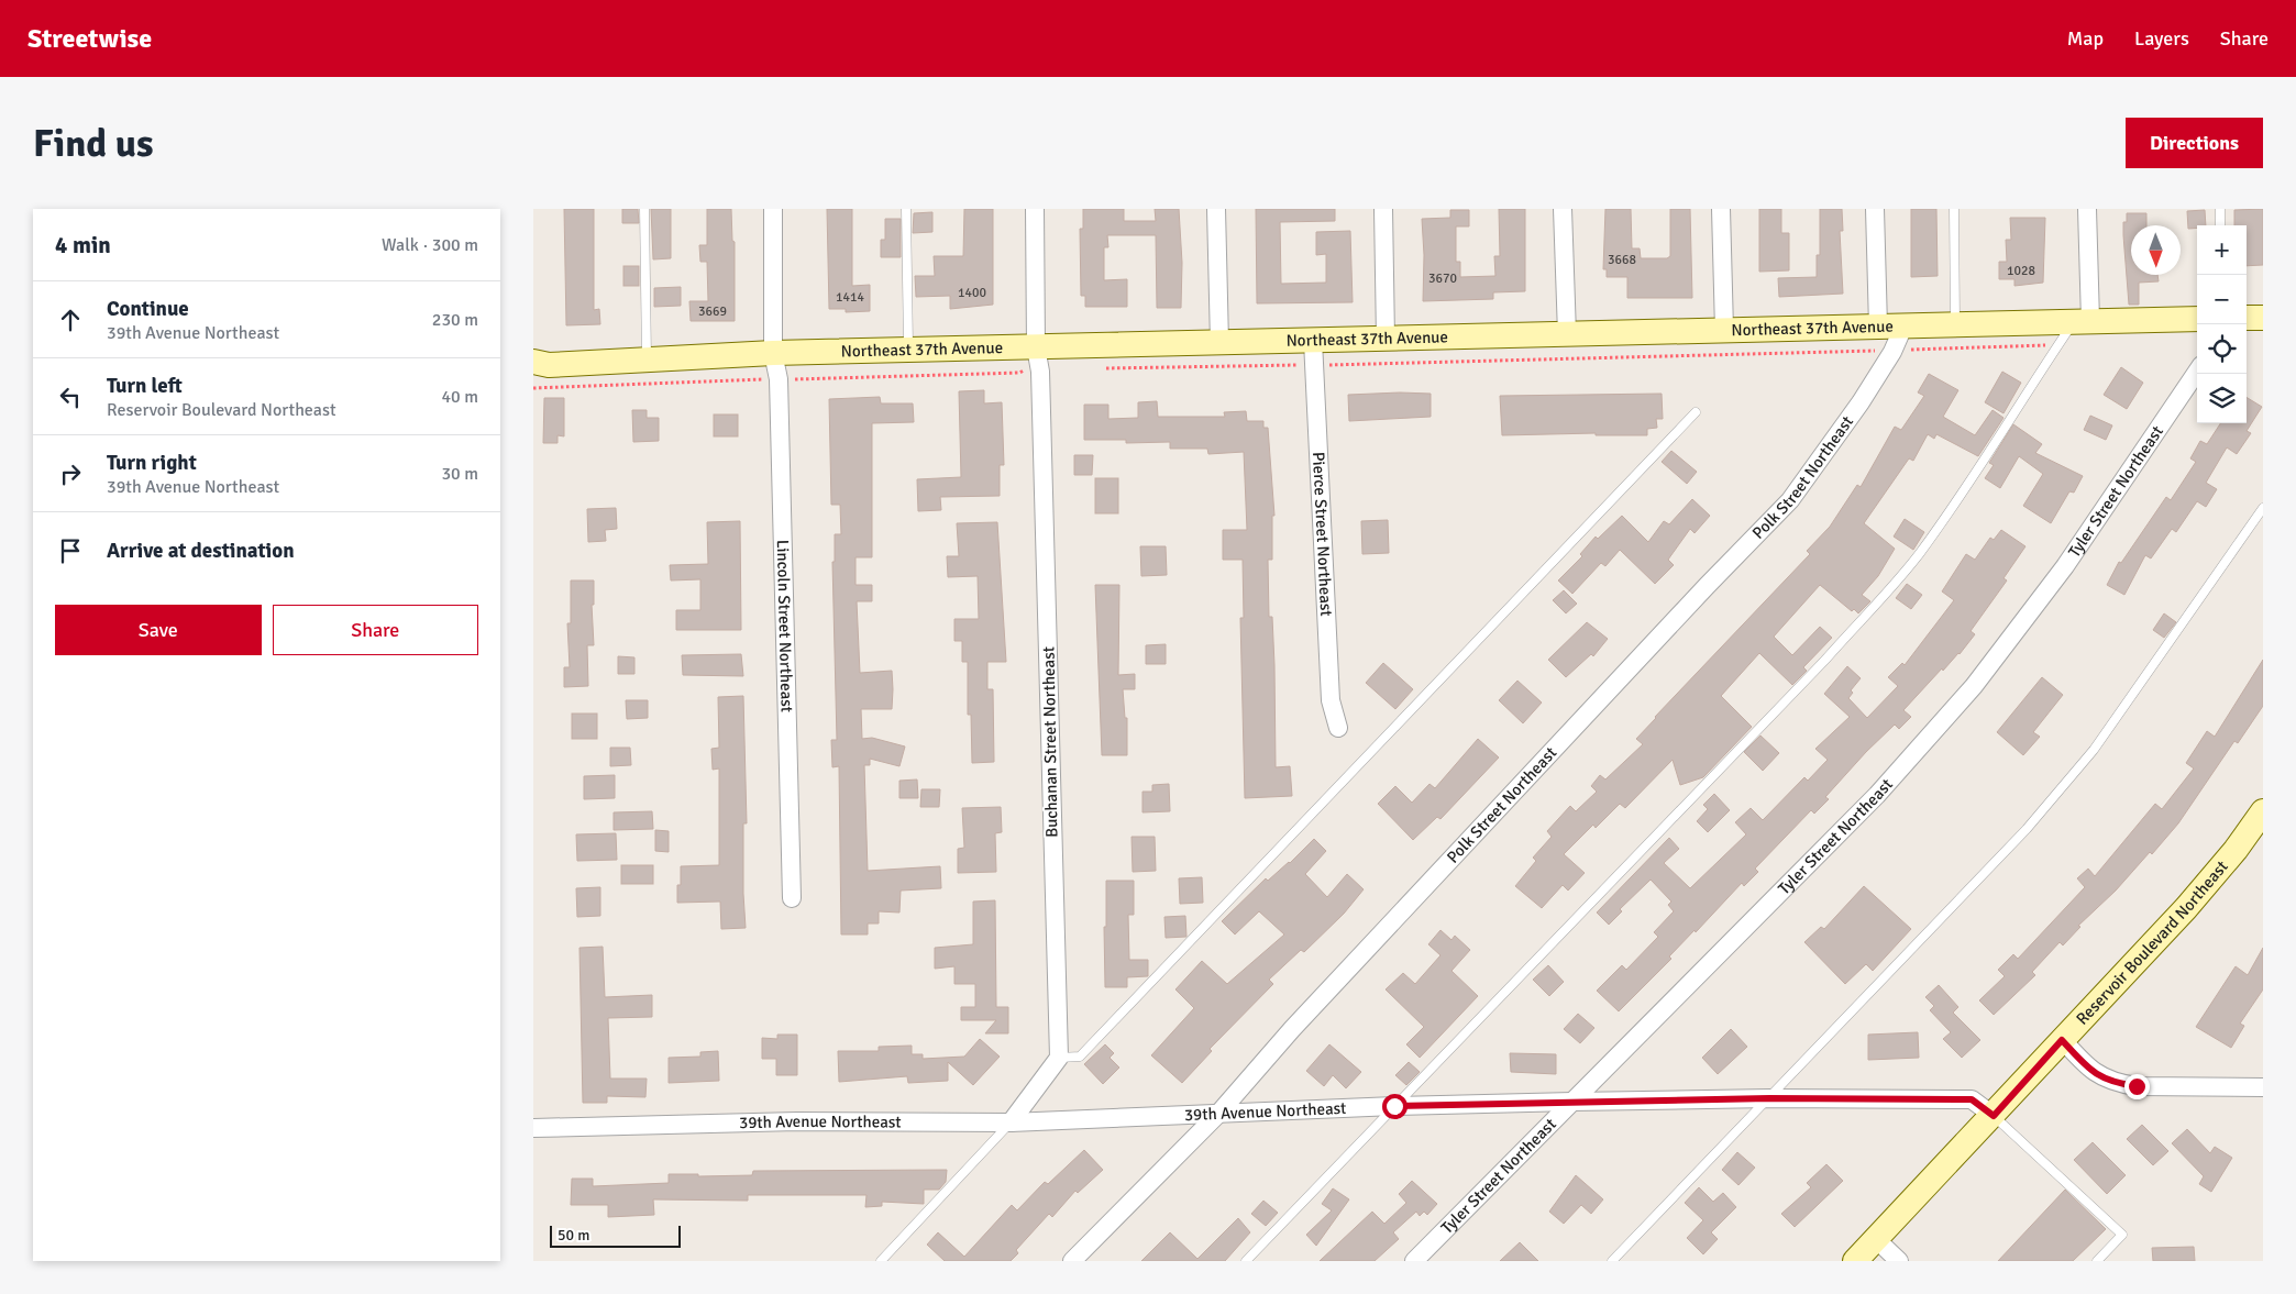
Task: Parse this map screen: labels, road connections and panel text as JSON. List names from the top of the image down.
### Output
{
  "streets": {
    "street": [
      "Northeast 37th Avenue",
      "Polk Street Northeast",
      "Tyler Street Northeast",
      "Pierce Street Northeast",
      "Lincoln Street Northeast",
      "Buchanan Street Northeast",
      "Reservoir Boulevard Northeast",
      "39th Avenue Northeast"
    ]
  },
  "crossings": [
    ["Northeast 37th Avenue", "Polk Street Northeast"],
    ["Northeast 37th Avenue", "Pierce Street Northeast"],
    ["Northeast 37th Avenue", "Lincoln Street Northeast"],
    ["Northeast 37th Avenue", "Buchanan Street Northeast"],
    ["Polk Street Northeast", "39th Avenue Northeast"],
    ["Tyler Street Northeast", "39th Avenue Northeast"],
    ["Reservoir Boulevard Northeast", "39th Avenue Northeast"]
  ],
  "house_numbers": [
    "3668",
    "1028",
    "3670",
    "1400",
    "1414",
    "3669"
  ],
  "scale_bar": "50 m",
  "north": "bottom",
  "page": {
    "header": "Streetwise",
    "nav": ["Map", "Layers", "Share"],
    "buttons": [
      "Directions",
      ["Save", "Share"]
    ],
    "title": "Find us",
    "heading": ["4 min", "Walk · 300 m"],
    "map_buttons": ["+", "−"],
    "list": [
      ["Continue", "39th Avenue Northeast", "230 m"],
      ["Turn left", "Reservoir Boulevard Northeast", "40 m"],
      ["Turn right", "39th Avenue Northeast", "30 m"],
      "Arrive at destination"
    ],
    "scale": "50 m"
  }
}
